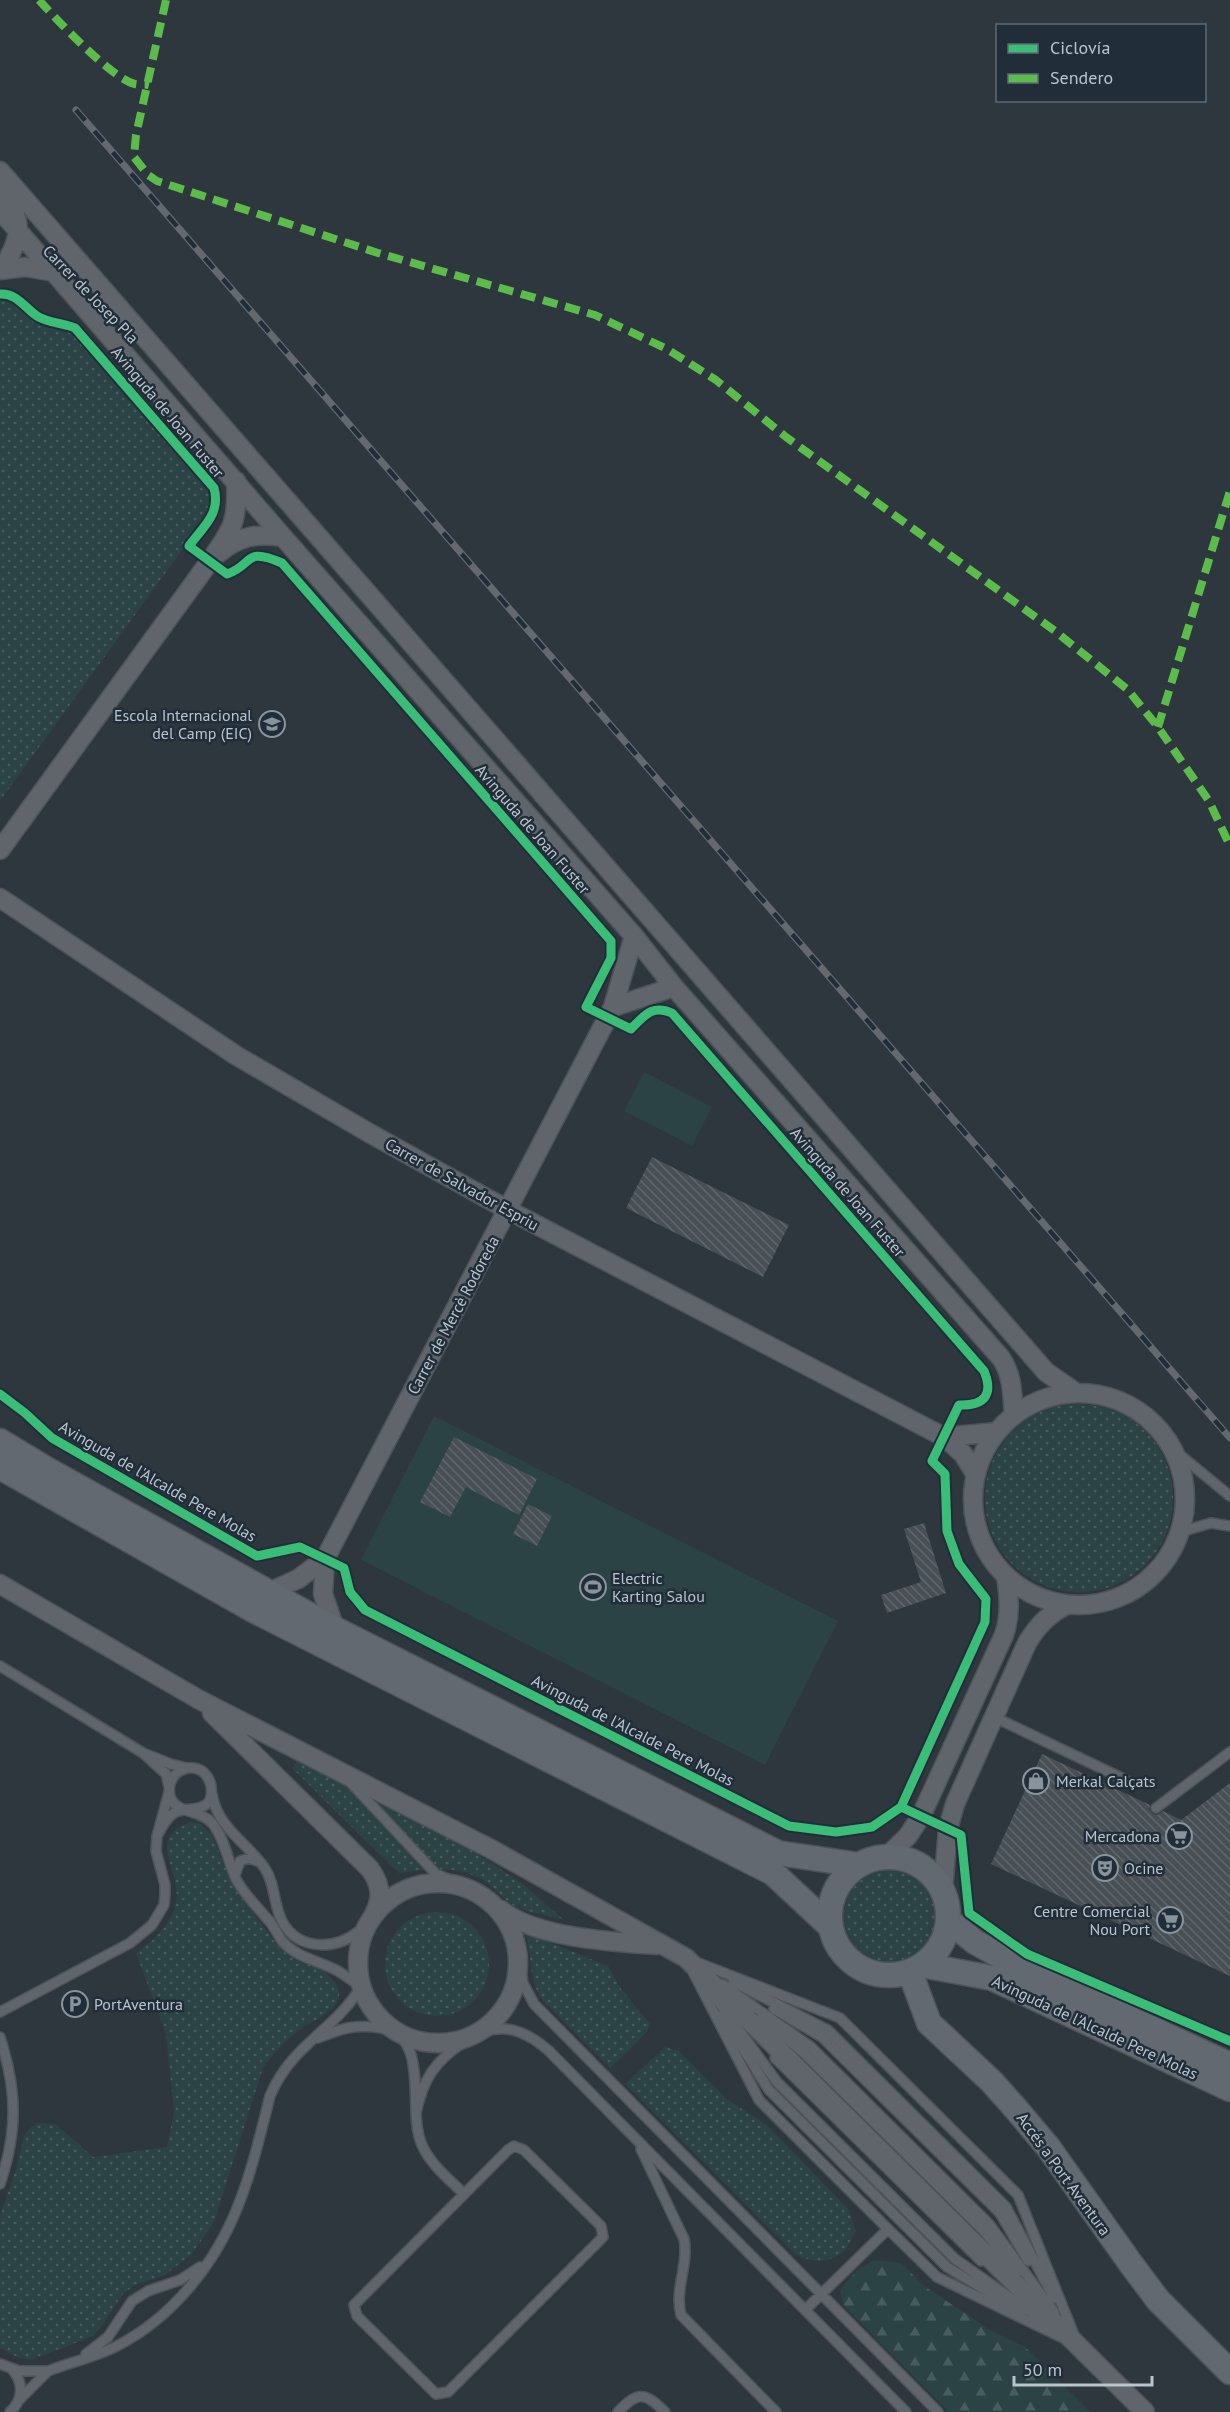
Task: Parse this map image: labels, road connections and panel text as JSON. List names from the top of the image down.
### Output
{
  "streets": {
    "street": [
      "Carrer de Josep Pla",
      "Avinguda de Joan Fuster",
      "Carrer de Salvador Espriu",
      "Carrer de Mercè Rodoreda",
      "Avinguda de l'Alcalde Pere Molas",
      "Accés a Port Aventura"
    ]
  },
  "crossings": [
    ["Carrer de Josep Pla", "Avinguda de Joan Fuster"],
    ["Avinguda de Joan Fuster", "Carrer de Salvador Espriu"],
    ["Avinguda de Joan Fuster", "Carrer de Mercè Rodoreda"],
    ["Carrer de Salvador Espriu", "Carrer de Mercè Rodoreda"],
    ["Avinguda de l'Alcalde Pere Molas", "Accés a Port Aventura"]
  ],
  "places": {
    "school or university": ["Escola Internacional del Camp (EIC)"],
    "sports": ["Electric Karting Salou"],
    "shop": ["Merkal Calçats"],
    "supermarket": ["Mercadona", "Centre Comercial Nou Port"],
    "theatre": ["Ocine"],
    "parking": ["PortAventura"]
  },
  "legend": ["Ciclovía", "Sendero"],
  "scale_bar": "50 m"
}
